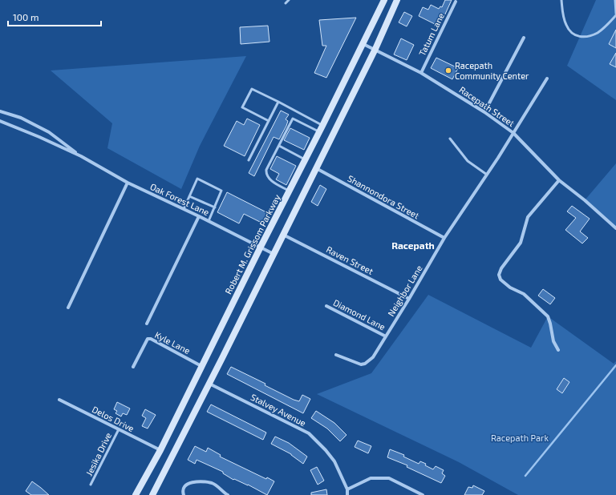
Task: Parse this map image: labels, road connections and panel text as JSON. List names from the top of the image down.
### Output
{
  "streets": {
    "main road": ["Robert M. Grissom Parkway"],
    "street": [
      "Tatum Lane",
      "Racepath Street",
      "Shannondora Street",
      "Oak Forest Lane",
      "Raven Street",
      "Neighbor Lane",
      "Diamond Lane",
      "Kyle Lane",
      "Stalvey Avenue",
      "Delos Drive"
    ],
    "lane": ["Jesika Drive"]
  },
  "crossings": [
    ["Tatum Lane", "Racepath Street"],
    ["Racepath Street", "Robert M. Grissom Parkway"],
    ["Racepath Street", "Neighbor Lane"],
    ["Shannondora Street", "Neighbor Lane"],
    ["Oak Forest Lane", "Robert M. Grissom Parkway"],
    ["Robert M. Grissom Parkway", "Kyle Lane"],
    ["Robert M. Grissom Parkway", "Delos Drive"],
    ["Raven Street", "Neighbor Lane"],
    ["Neighbor Lane", "Diamond Lane"],
    ["Delos Drive", "Jesika Drive"]
  ],
  "districts": ["Racepath"],
  "parks": ["Racepath Park"],
  "places": ["Racepath Community Center"],
  "scale_bar": "100 m"
}
